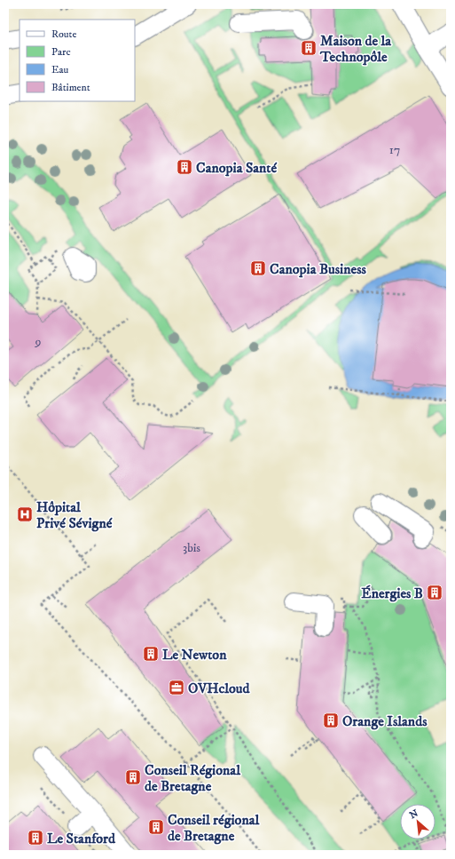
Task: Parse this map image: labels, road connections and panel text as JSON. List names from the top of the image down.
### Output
{
  "places": {
    "building": [
      "Maison de la Technopôle",
      "Canopia Santé",
      "Canopia Business",
      "Énergies B",
      "Le Newton",
      "Orange Islands",
      "Conseil Régional de Bretagne",
      "Conseil régional de Bretagne",
      "Le Stanford"
    ],
    "hospital": ["Hôpital Privé Sévigné"],
    "office": ["OVHcloud"]
  },
  "house_numbers": ["17", "9", "3bis"],
  "legend": [
    "Route",
    "Parc",
    "Eau",
    "Bâtiment"
  ],
  "north": "top left"
}
